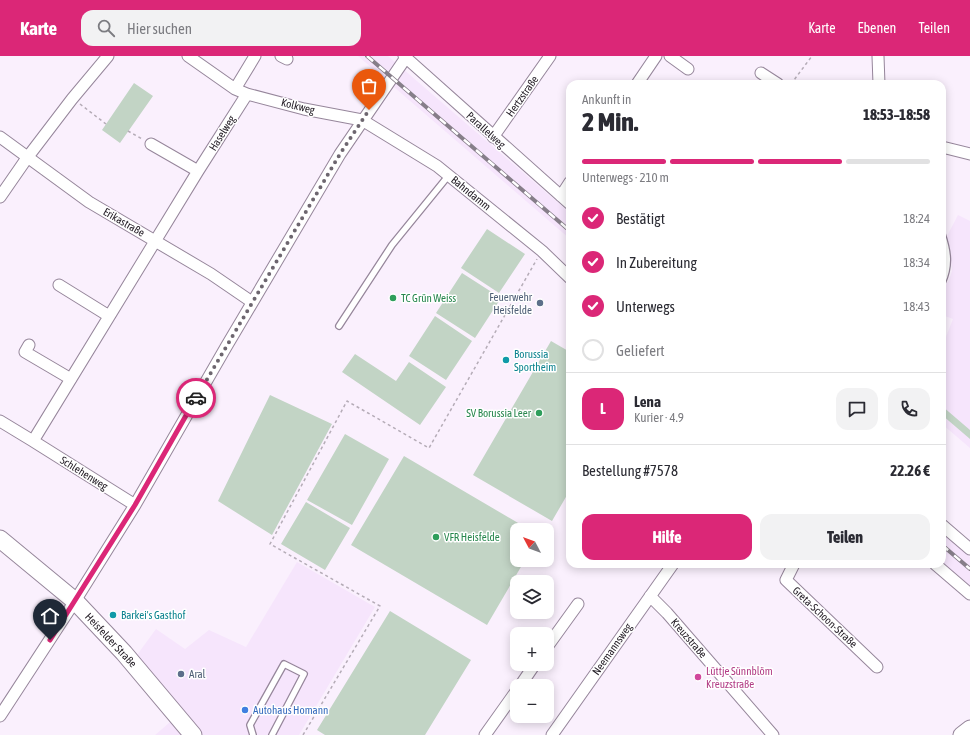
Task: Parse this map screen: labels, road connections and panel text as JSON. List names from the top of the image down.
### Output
{
  "streets": {
    "main road": ["Heisfelder Straße"],
    "street": [
      "Hertzstraße",
      "Kolkweg",
      "Parallelweg",
      "Haselweg",
      "Bahndamm",
      "Erikastraße",
      "Schlehenweg",
      "Greta-Schoon-Straße",
      "Kreuzstraße",
      "Neemannsweg"
    ]
  },
  "crossings": [
    ["Hertzstraße", "Parallelweg"],
    ["Kolkweg", "Haselweg"],
    ["Kolkweg", "Bahndamm"],
    ["Haselweg", "Erikastraße"],
    ["Kreuzstraße", "Neemannsweg"]
  ],
  "places": [
    "TC Grün Weiss",
    "Feuerwehr Heisfelde",
    "Borussia Sportheim",
    "SV Borussia Leer",
    "VFR Heisfelde",
    "Barkei's Gasthof",
    "Aral",
    "Lüttje Sünnblöm Kreuzstraße",
    "Autohaus Homann"
  ],
  "north": "top left",
  "page": {
    "header": "Karte",
    "search": "Hier suchen",
    "nav": ["Karte", "Ebenen", "Teilen"],
    "heading": ["2 Min.", "Ankunft in", "18:53–18:58"],
    "panel": [
      "Lena",
      "Kurier · 4.9",
      "Bestellung #7578",
      "22.26 €"
    ],
    "bar": "Unterwegs · 210 m",
    "list": [
      ["Bestätigt", "18:24"],
      ["In Zubereitung", "18:34"],
      ["Unterwegs", "18:43"],
      "Geliefert"
    ],
    "round": "L",
    "buttons": ["Hilfe", "Teilen"],
    "map_buttons": ["+", "−"]
  }
}
